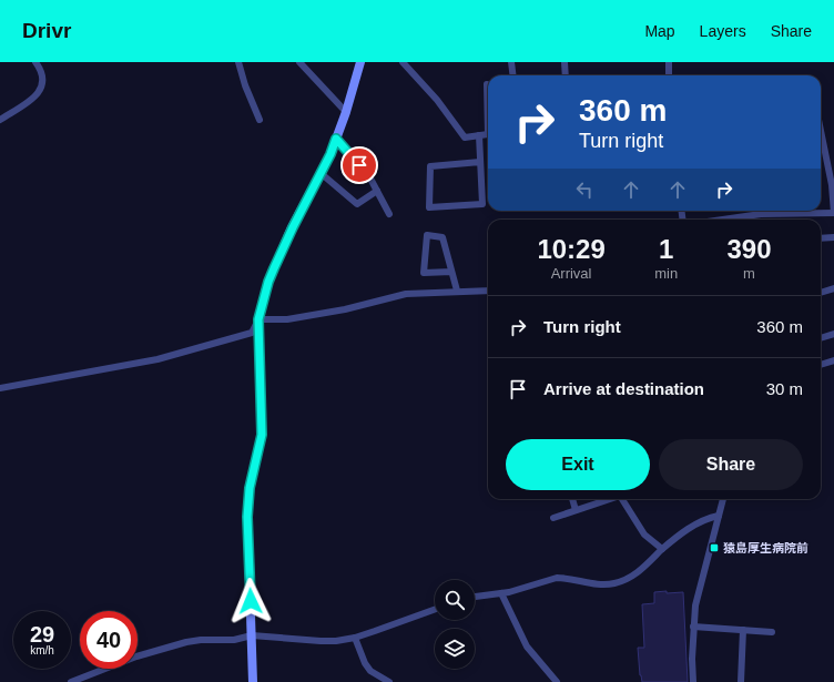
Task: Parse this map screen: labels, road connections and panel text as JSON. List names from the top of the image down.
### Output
{
  "places": {
    "transit": ["猿島厚生病院前"]
  },
  "page": {
    "header": "Drivr",
    "nav": ["Map", "Layers", "Share"],
    "turn": ["360 m", "Turn right"],
    "eta": [
      "10:29",
      "Arrival",
      "1",
      "min",
      "390",
      "m"
    ],
    "list": [
      {
        "name": "Turn right",
        "value": "360 m"
      },
      {
        "name": "Arrive at destination",
        "value": "30 m"
      }
    ],
    "buttons": ["Exit", "Share"],
    "speed": "29 km/h",
    "limit": "40"
  }
}
